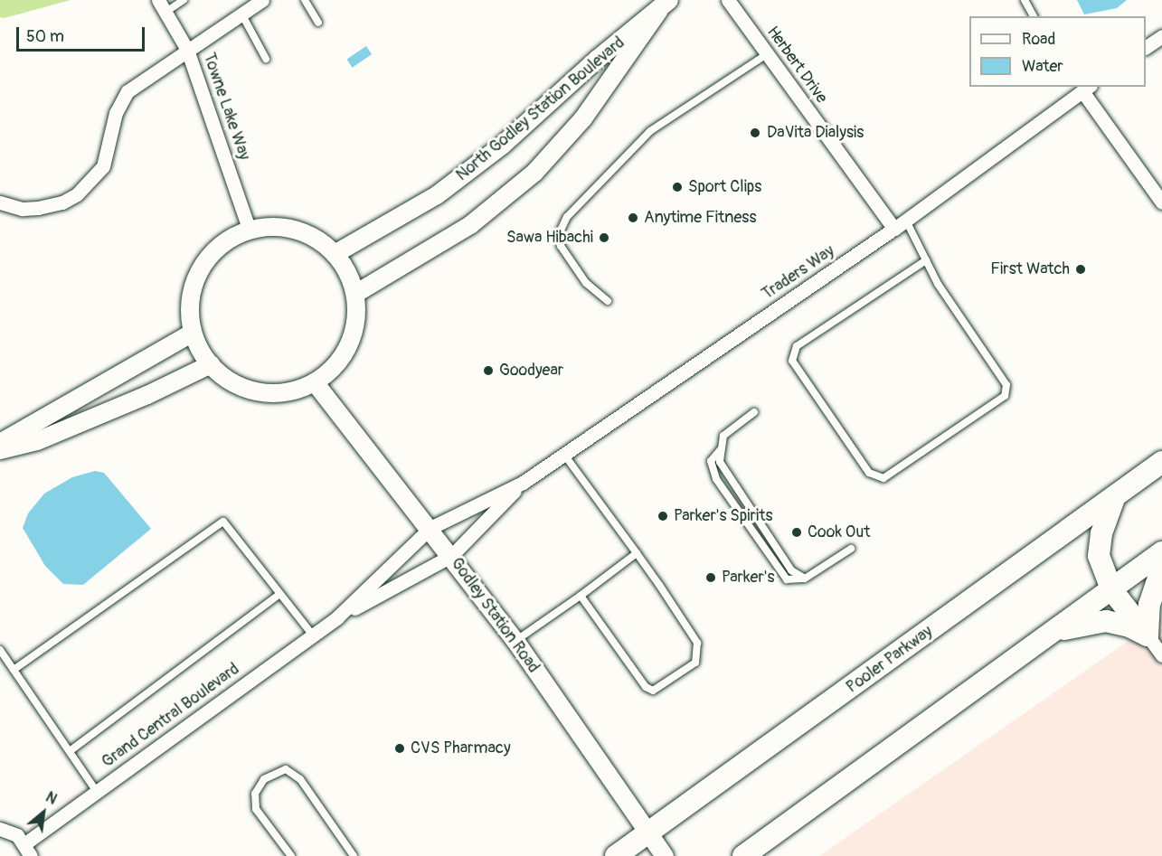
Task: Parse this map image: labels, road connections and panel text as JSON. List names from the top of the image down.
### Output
{
  "streets": {
    "main road": ["Pooler Parkway"],
    "street": [
      "Herbert Drive",
      "Towne Lake Way",
      "North Godley Station Boulevard",
      "Traders Way",
      "Godley Station Road",
      "Grand Central Boulevard"
    ]
  },
  "crossings": [
    ["Herbert Drive", "Traders Way"],
    ["Towne Lake Way", "North Godley Station Boulevard"],
    ["Towne Lake Way", "Godley Station Road"],
    ["North Godley Station Boulevard", "Godley Station Road"],
    ["Traders Way", "Godley Station Road"],
    ["Traders Way", "Grand Central Boulevard"],
    ["Godley Station Road", "Pooler Parkway"],
    ["Godley Station Road", "Grand Central Boulevard"]
  ],
  "places": [
    "DaVita Dialysis",
    "Sport Clips",
    "Anytime Fitness",
    "Sawa Hibachi",
    "First Watch",
    "Goodyear",
    "Parker's Spirits",
    "Cook Out",
    "Parker's",
    "CVS Pharmacy"
  ],
  "legend": ["Road", "Water"],
  "scale_bar": "50 m",
  "north": "top right"
}
